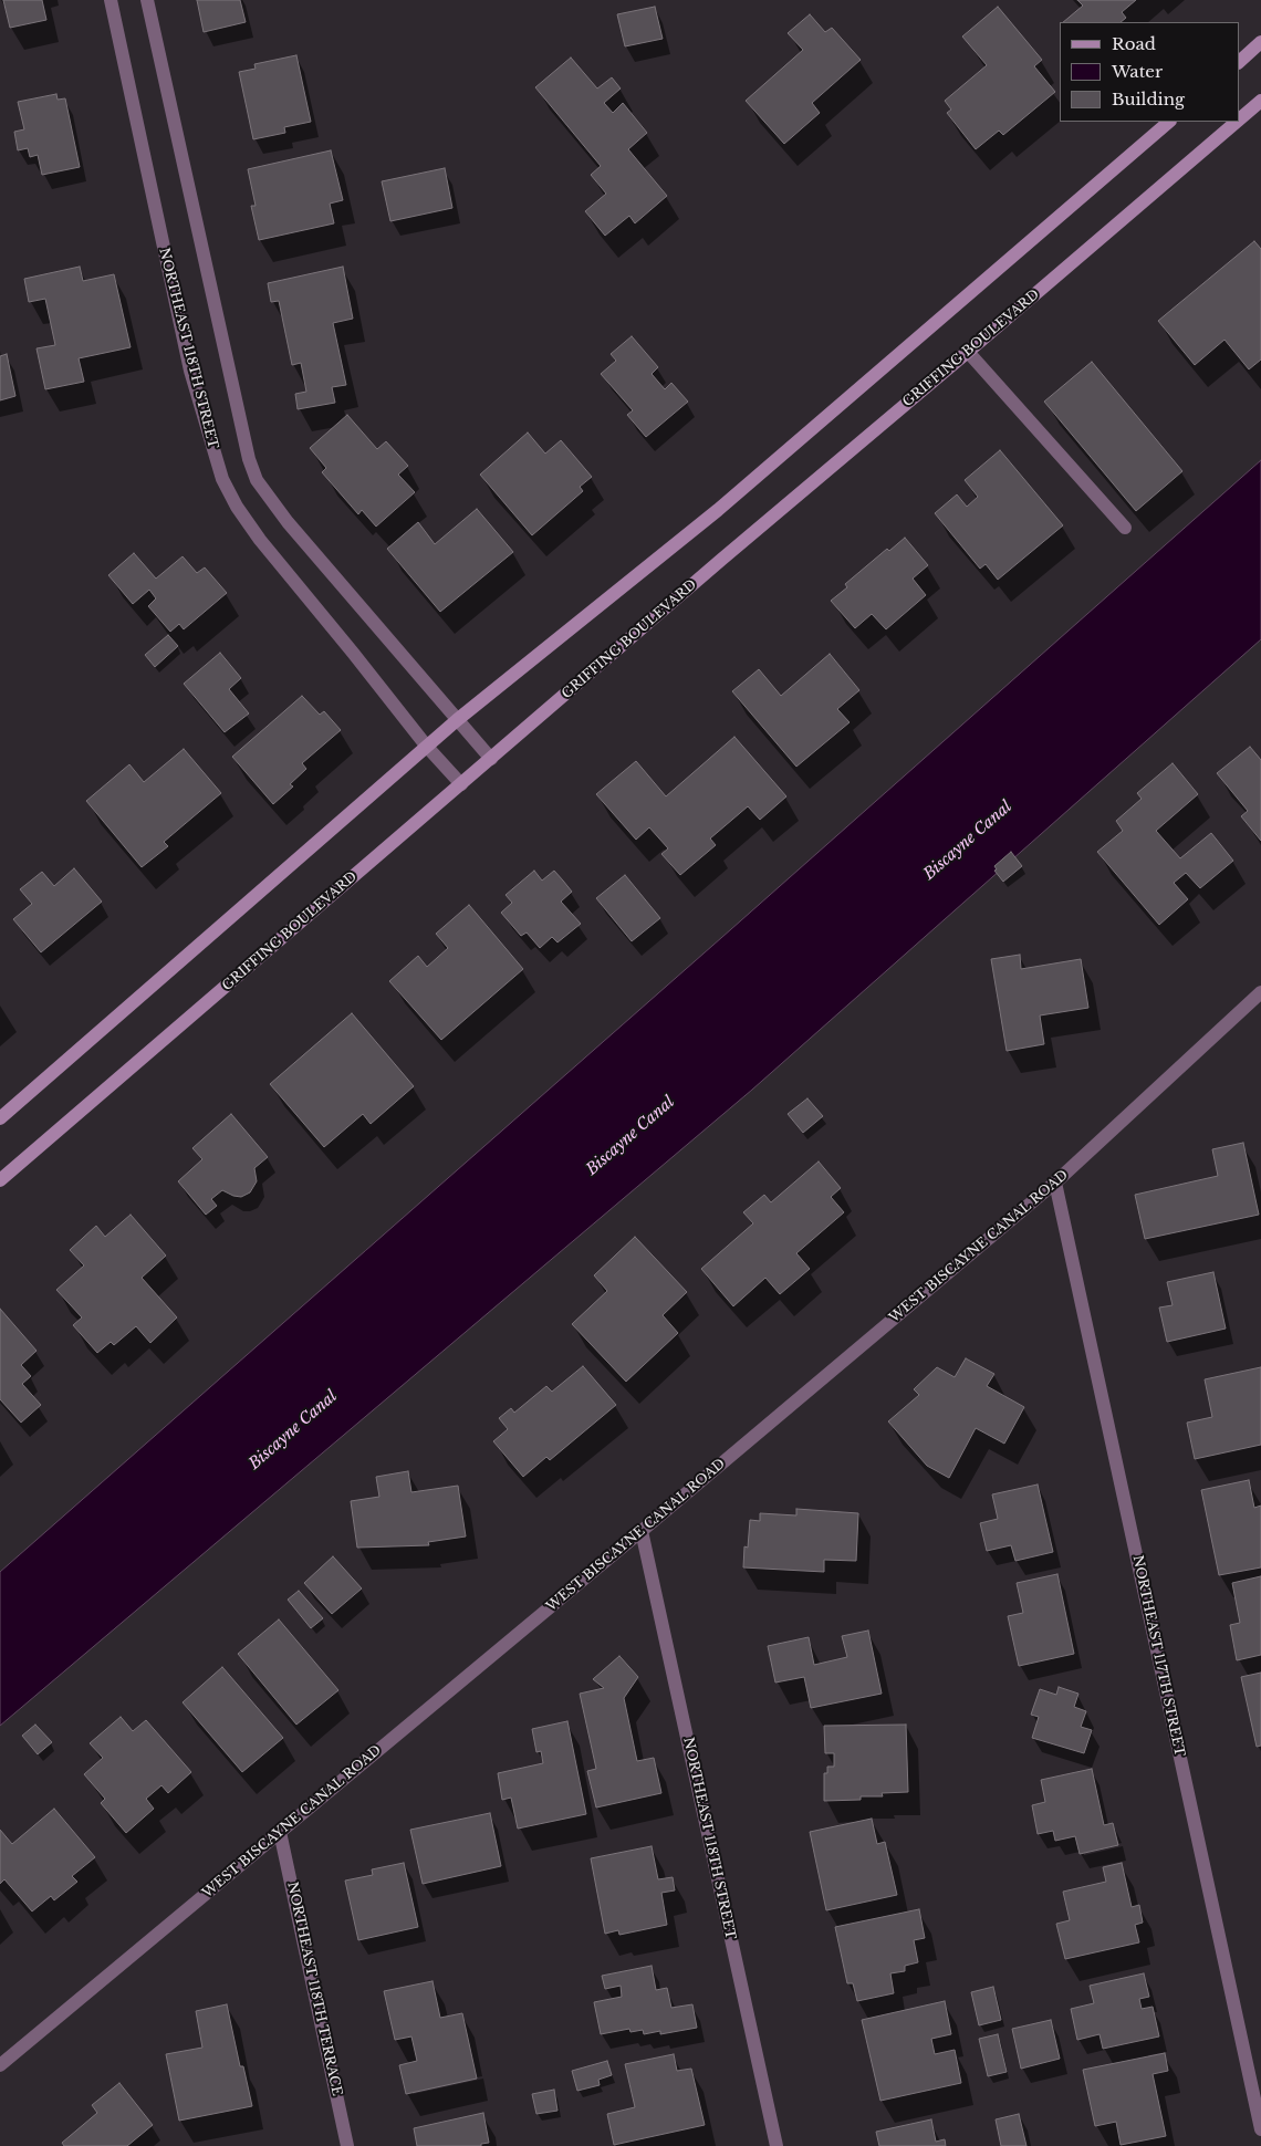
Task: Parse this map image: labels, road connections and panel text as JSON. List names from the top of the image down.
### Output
{
  "streets": {
    "street": [
      "NORTHEAST 118TH STREET",
      "GRIFFING BOULEVARD",
      "WEST BISCAYNE CANAL ROAD",
      "NORTHEAST 117TH STREET",
      "NORTHEAST 118TH TERRACE"
    ]
  },
  "crossings": [
    ["NORTHEAST 118TH STREET", "GRIFFING BOULEVARD"],
    ["NORTHEAST 118TH STREET", "WEST BISCAYNE CANAL ROAD"],
    ["WEST BISCAYNE CANAL ROAD", "NORTHEAST 117TH STREET"],
    ["WEST BISCAYNE CANAL ROAD", "NORTHEAST 118TH TERRACE"]
  ],
  "water": ["Biscayne Canal"],
  "legend": ["Road", "Water", "Building"]
}
